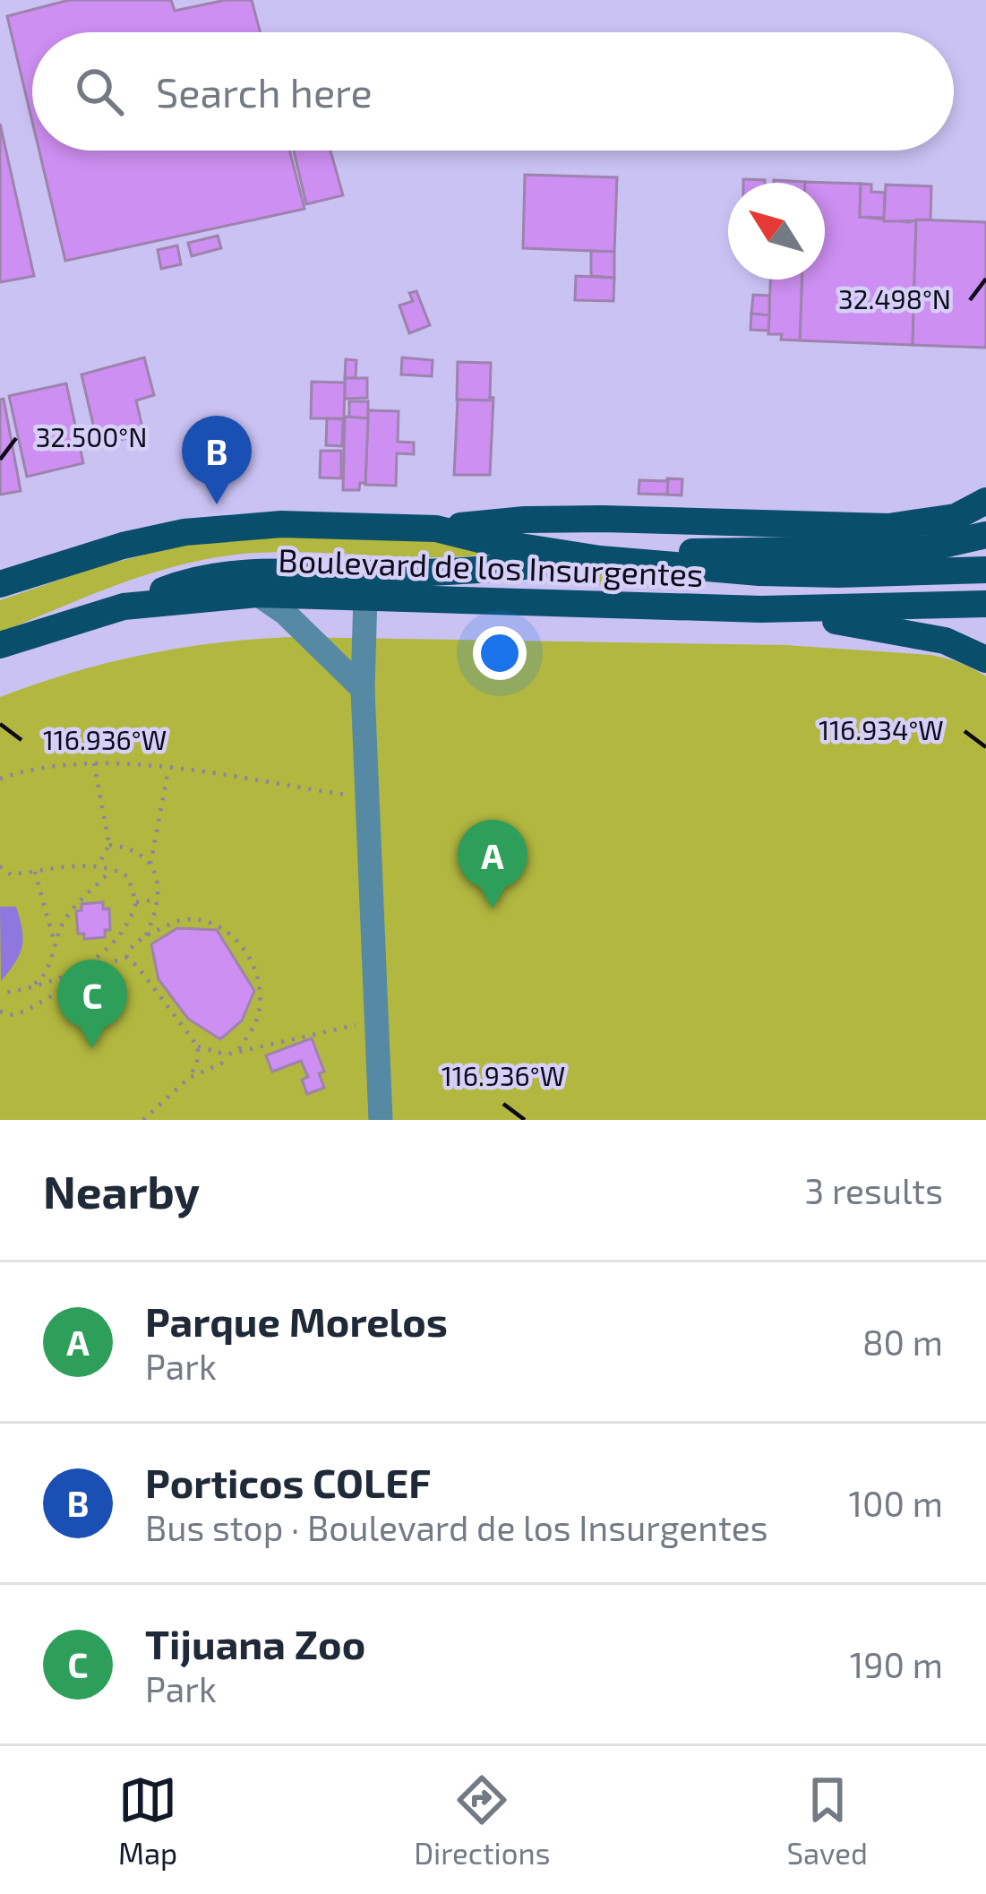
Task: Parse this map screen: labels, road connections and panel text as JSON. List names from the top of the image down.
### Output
{
  "streets": {
    "main road": ["Boulevard de los Insurgentes"]
  },
  "north": "top left",
  "page": {
    "search": "Search here",
    "pins": ["B", "A", "C"],
    "heading": ["Nearby", "3 results"],
    "list": [
      {
        "mark": "A",
        "name": "Parque Morelos",
        "note": "Park",
        "value": "80 m"
      },
      {
        "mark": "B",
        "name": "Porticos COLEF",
        "note": "Bus stop · Boulevard de los Insurgentes",
        "value": "100 m"
      },
      {
        "mark": "C",
        "name": "Tijuana Zoo",
        "note": "Park",
        "value": "190 m"
      }
    ],
    "nav": ["Map", "Directions", "Saved"]
  },
  "coordinates": [
    "32.498°N",
    "32.500°N",
    "116.934°W",
    "116.936°W"
  ]
}
